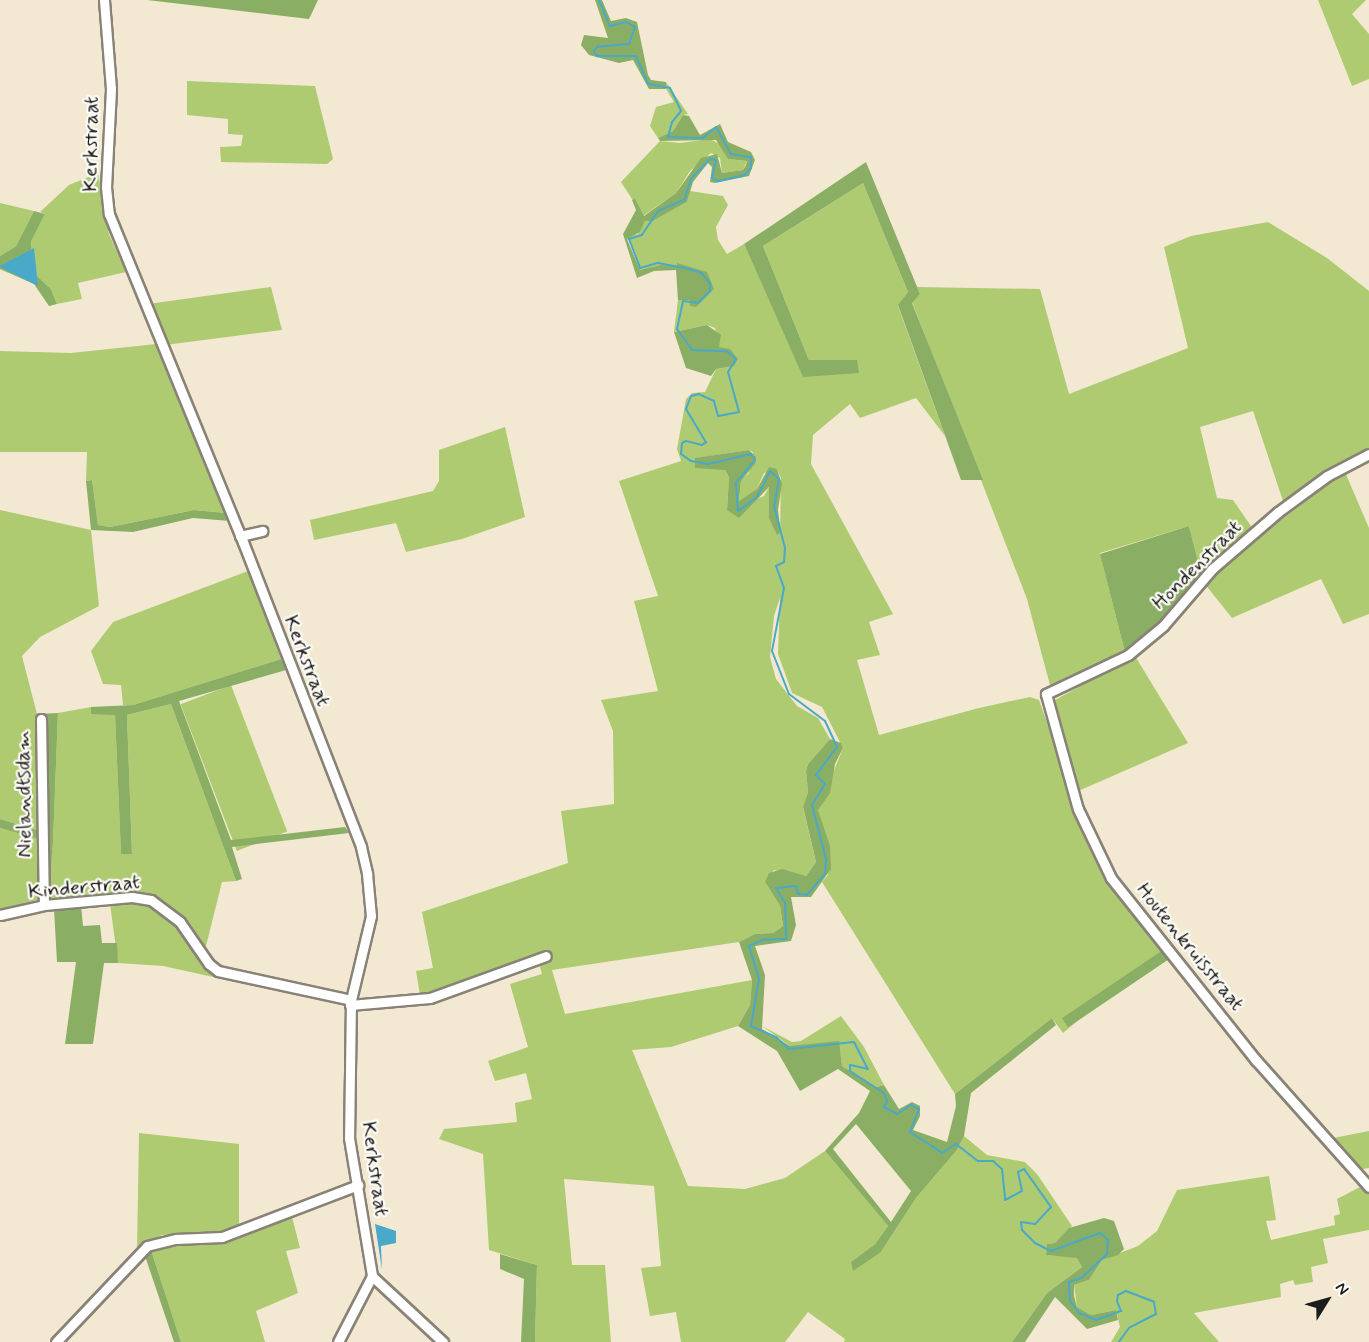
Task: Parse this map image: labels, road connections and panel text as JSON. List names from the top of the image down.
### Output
{
  "streets": {
    "street": [
      "Kerkstraat",
      "Hondenstraat",
      "Nielandtsdam",
      "Kinderstraat",
      "Houtenkruisstraat"
    ]
  },
  "crossings": [
    ["Kerkstraat", "Kinderstraat"],
    ["Hondenstraat", "Houtenkruisstraat"],
    ["Nielandtsdam", "Kinderstraat"]
  ],
  "north": "top right"
}
